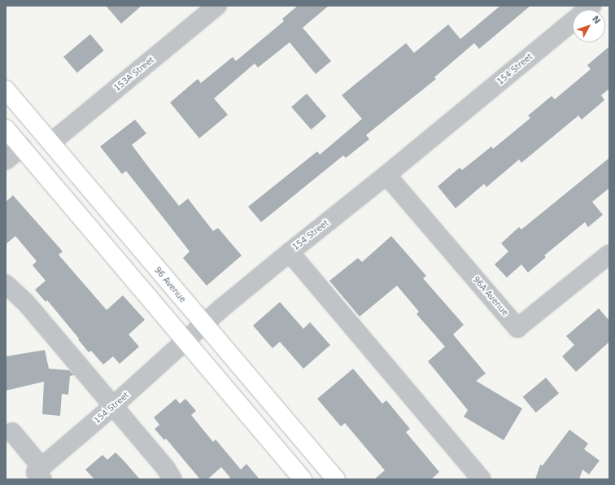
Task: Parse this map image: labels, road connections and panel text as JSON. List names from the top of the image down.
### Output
{
  "streets": {
    "main road": ["96 Avenue"],
    "street": ["154 Street", "153A Street", "96A Avenue"]
  },
  "crossings": [
    ["154 Street", "96 Avenue"],
    ["154 Street", "96A Avenue"],
    ["153A Street", "96 Avenue"]
  ],
  "north": "top right"
}
